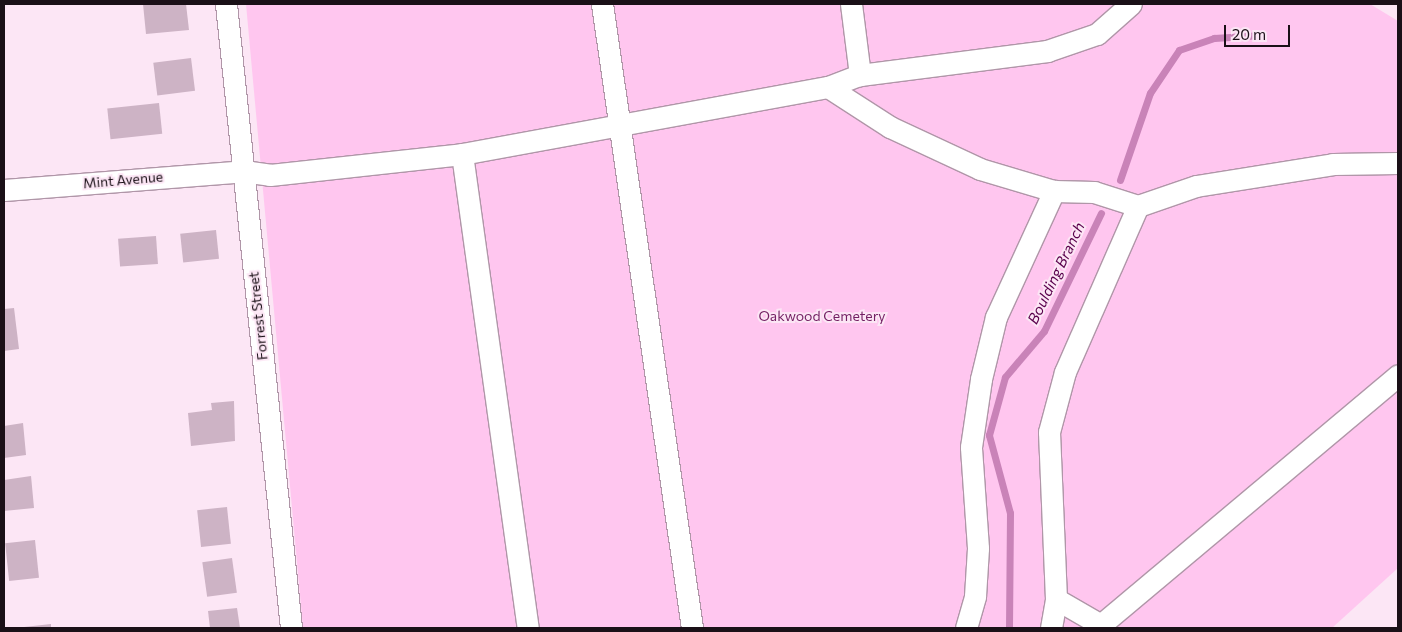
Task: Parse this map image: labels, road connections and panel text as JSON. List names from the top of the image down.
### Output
{
  "streets": {
    "street": ["Mint Avenue", "Forrest Street"]
  },
  "crossings": [
    ["Mint Avenue", "Forrest Street"]
  ],
  "water": ["Boulding Branch"],
  "parks": ["Oakwood Cemetery"],
  "scale_bar": "20 m"
}
